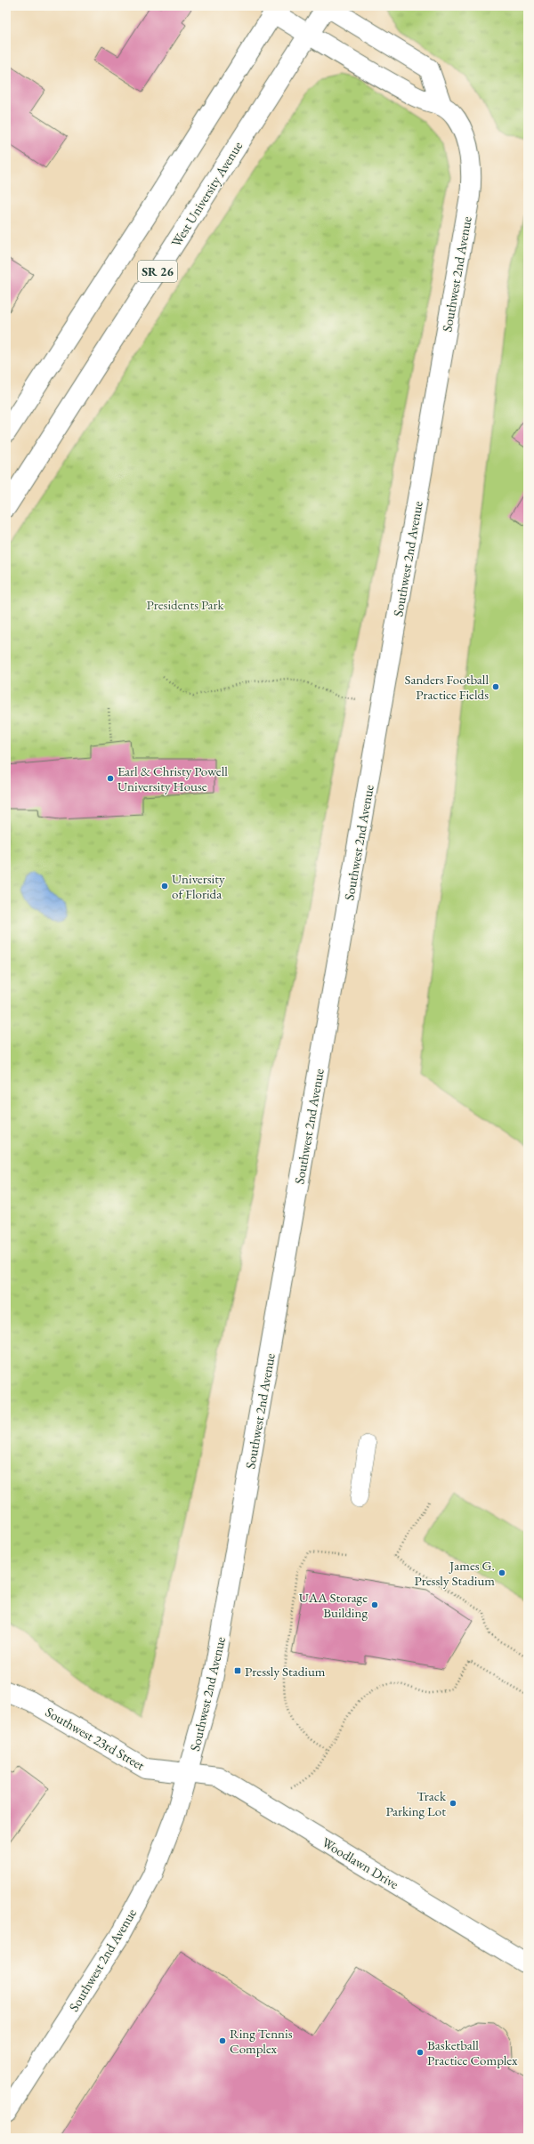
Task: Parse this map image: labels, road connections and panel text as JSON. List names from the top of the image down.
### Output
{
  "streets": {
    "main road": [
      "West University Avenue",
      "SR 26",
      "Southwest 2nd Avenue",
      "Southwest 23rd Street",
      "Woodlawn Drive"
    ]
  },
  "crossings": [
    ["West University Avenue", "Southwest 2nd Avenue"],
    ["SR 26", "Southwest 2nd Avenue"],
    ["Southwest 2nd Avenue", "Southwest 23rd Street"],
    ["Southwest 2nd Avenue", "Woodlawn Drive"],
    ["Southwest 23rd Street", "Woodlawn Drive"]
  ],
  "parks": ["Presidents Park"],
  "places": {
    "other": [
      "Sanders Football Practice Fields",
      "Earl & Christy Powell University House",
      "University of Florida",
      "James G. Pressly Stadium",
      "UAA Storage Building",
      "Track Parking Lot",
      "Ring Tennis Complex",
      "Basketball Practice Complex"
    ],
    "transit": ["Pressly Stadium"]
  }
}
